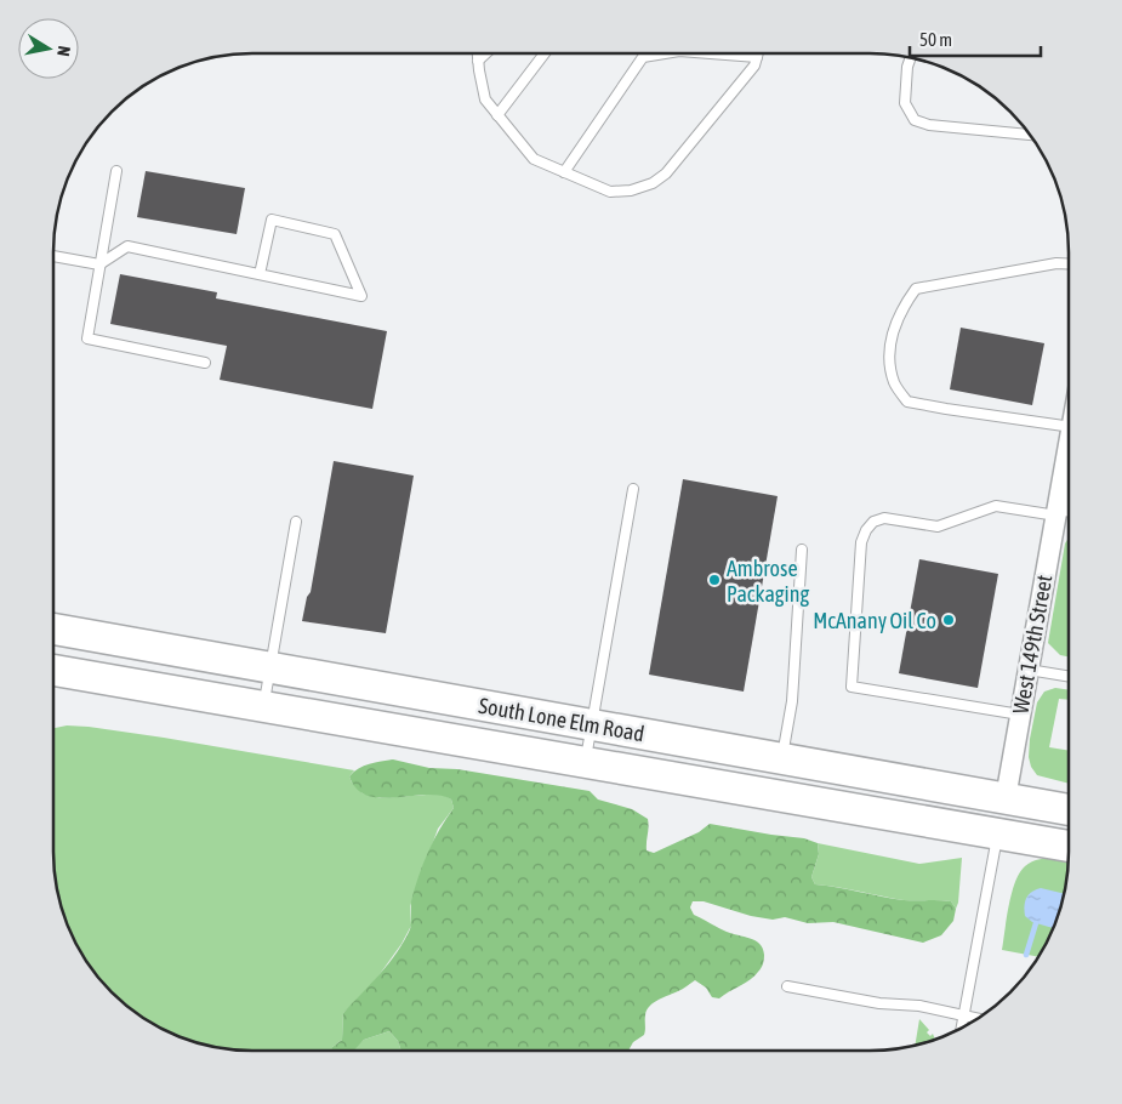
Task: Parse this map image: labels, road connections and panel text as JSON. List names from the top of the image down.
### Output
{
  "streets": {
    "main road": ["South Lone Elm Road"],
    "street": ["West 149th Street"]
  },
  "crossings": [
    ["West 149th Street", "South Lone Elm Road"]
  ],
  "places": ["Ambrose Packaging", "McAnany Oil Co"],
  "scale_bar": "50 m",
  "north": "right"
}
